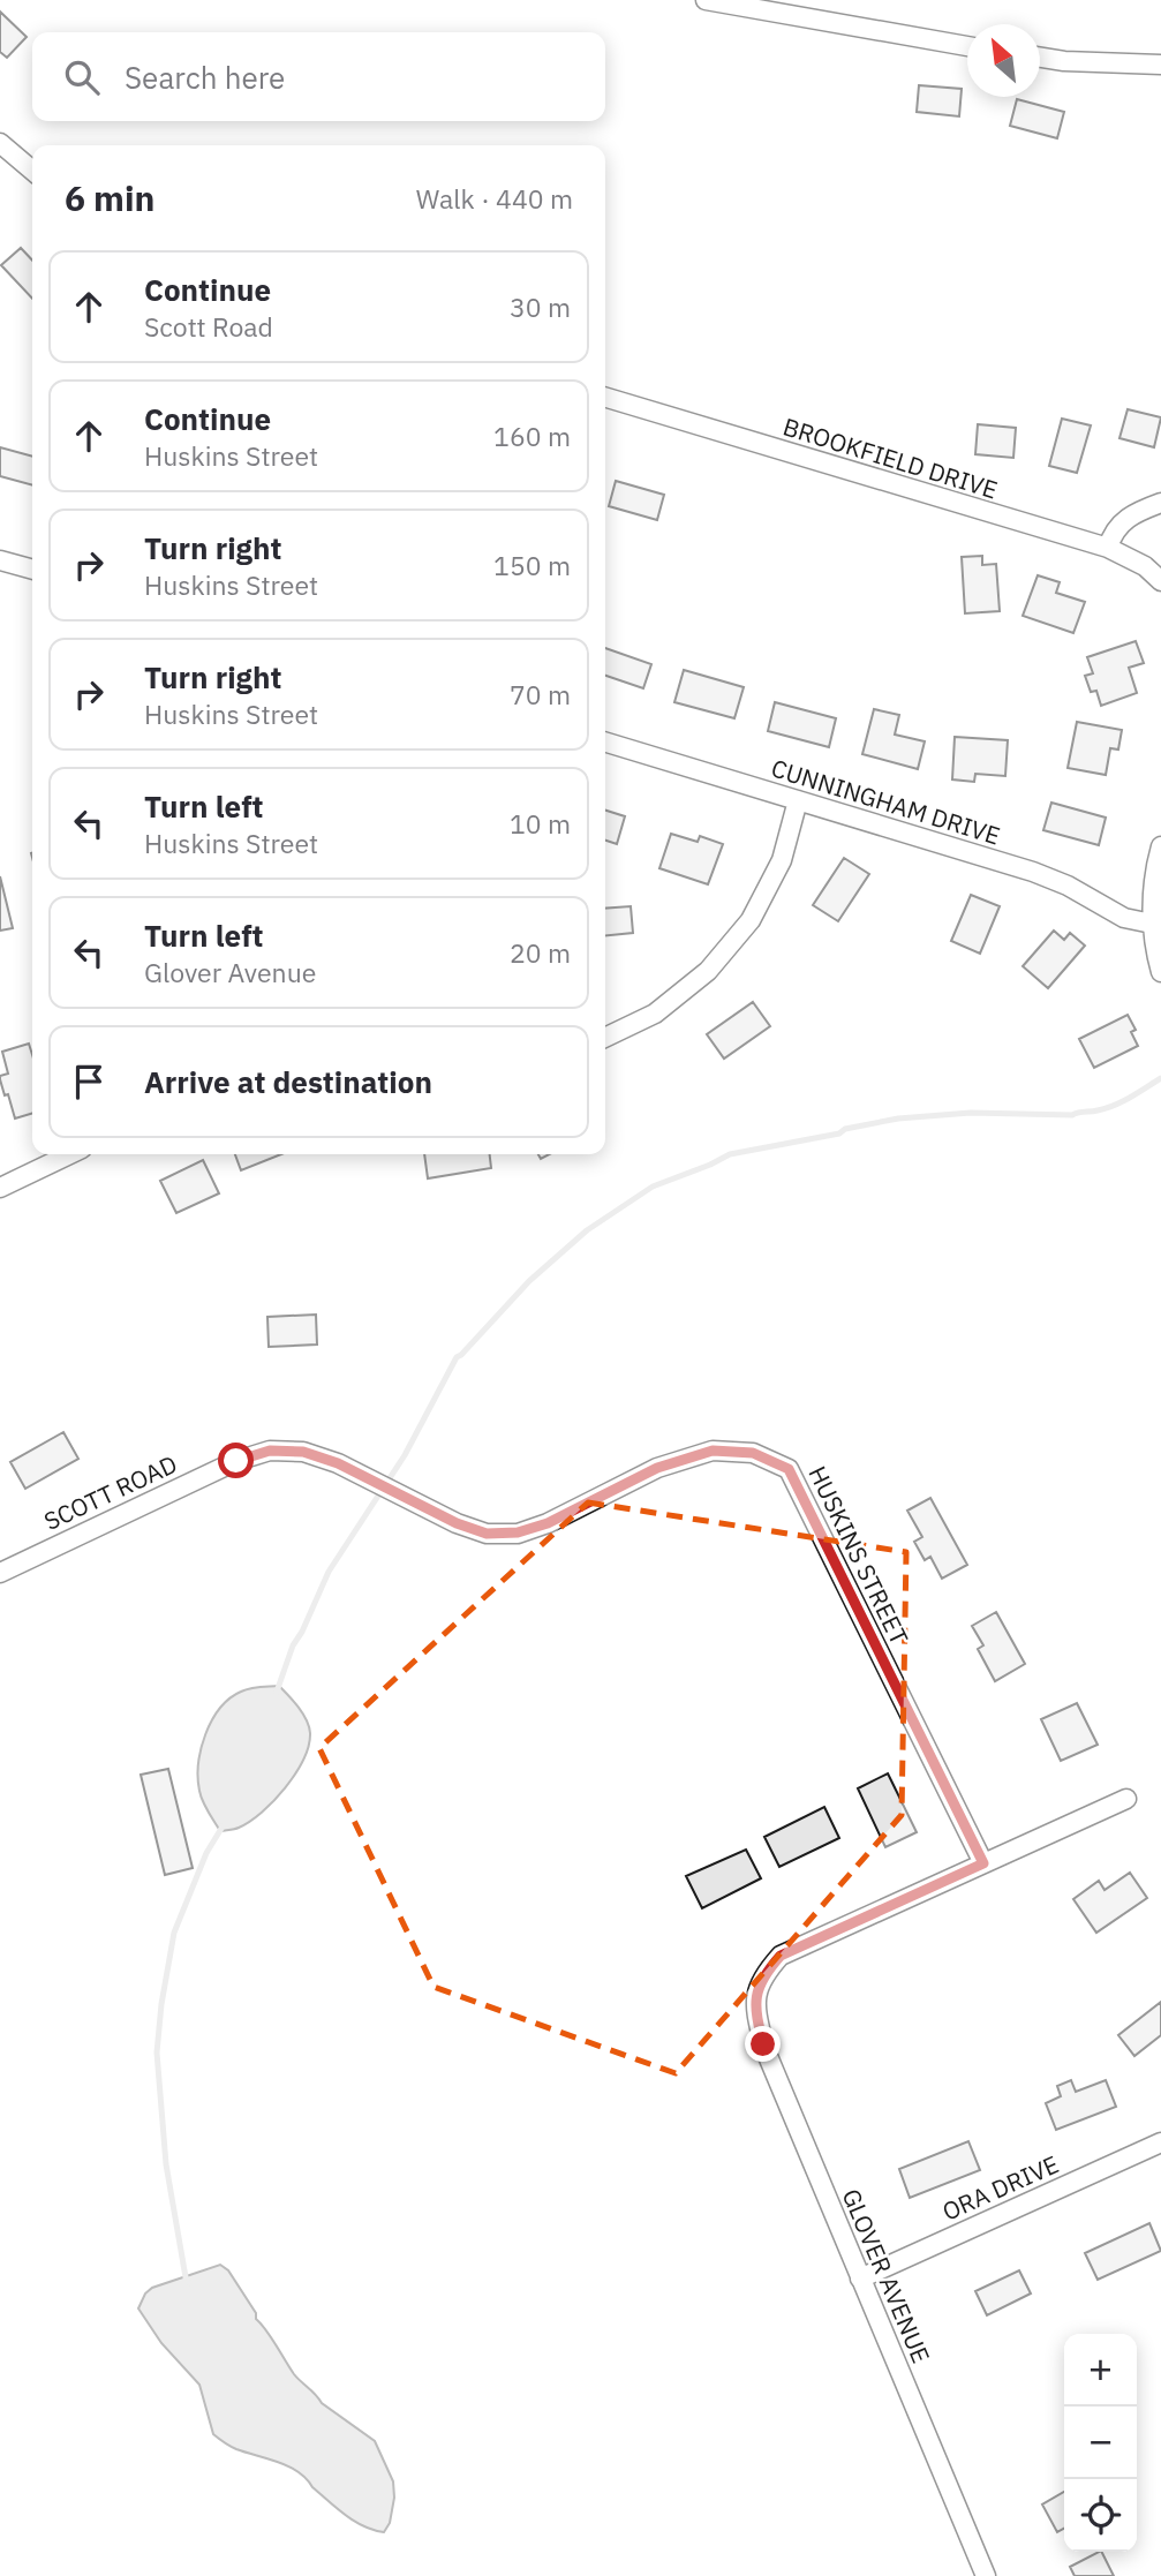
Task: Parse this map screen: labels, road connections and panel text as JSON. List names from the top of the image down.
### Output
{
  "streets": {
    "street": [
      "BROOKFIELD DRIVE",
      "CUNNINGHAM DRIVE",
      "SCOTT ROAD",
      "HUSKINS STREET",
      "ORA DRIVE",
      "GLOVER AVENUE"
    ]
  },
  "crossings": [
    ["SCOTT ROAD", "HUSKINS STREET"],
    ["HUSKINS STREET", "GLOVER AVENUE"],
    ["ORA DRIVE", "GLOVER AVENUE"]
  ],
  "north": "top left",
  "page": {
    "search": "Search here",
    "heading": ["6 min", "Walk · 440 m"],
    "list": [
      ["Continue", "Scott Road", "30 m"],
      ["Continue", "Huskins Street", "160 m"],
      ["Turn right", "Huskins Street", "150 m"],
      ["Turn right", "Huskins Street", "70 m"],
      ["Turn left", "Huskins Street", "10 m"],
      ["Turn left", "Glover Avenue", "20 m"],
      "Arrive at destination"
    ],
    "map_buttons": ["+", "−"]
  }
}
